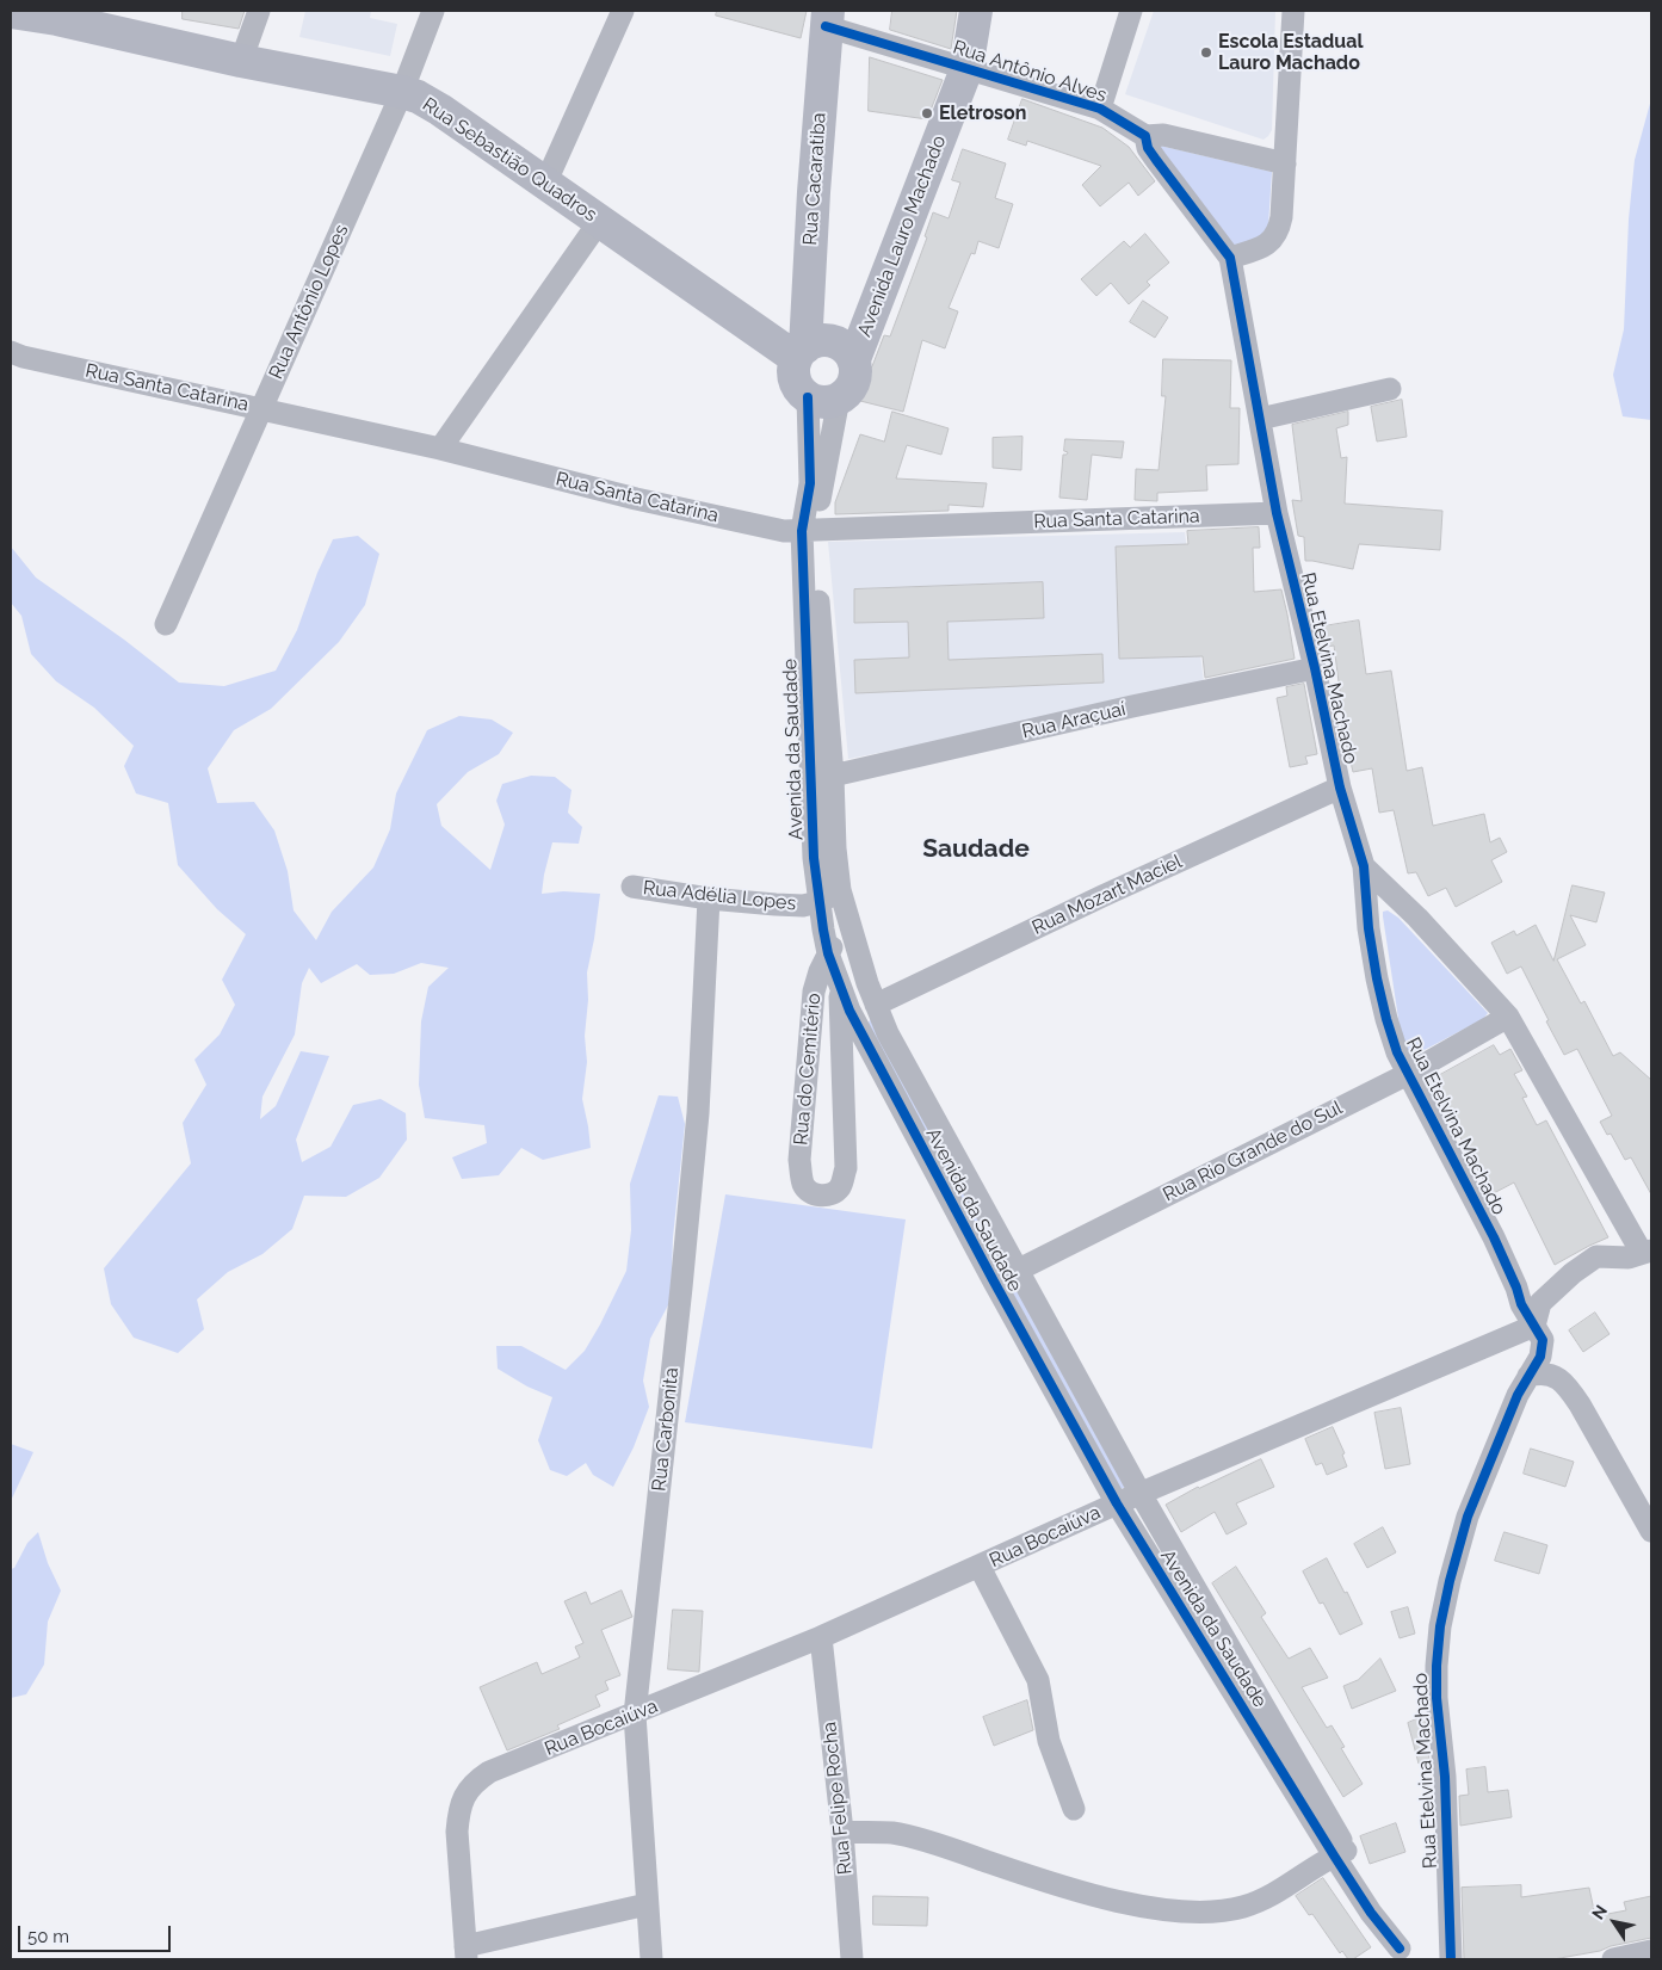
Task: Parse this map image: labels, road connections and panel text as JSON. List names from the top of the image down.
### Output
{
  "streets": {
    "street": [
      "Rua Antônio Alves",
      "Rua Sebastião Quadros",
      "Rua Cacaratiba",
      "Avenida Lauro Machado",
      "Rua Antônio Lopes",
      "Rua Santa Catarina",
      "Rua Etelvina Machado",
      "Rua Araçuaí",
      "Avenida da Saudade",
      "Rua Mozart Maciel",
      "Rua Adélia Lopes",
      "Rua do Cemitério",
      "Rua Rio Grande do Sul",
      "Rua Carbonita",
      "Rua Bocaiúva",
      "Rua Felipe Rocha"
    ]
  },
  "crossings": [
    ["Rua Antônio Alves", "Rua Cacaratiba"],
    ["Rua Antônio Alves", "Avenida Lauro Machado"],
    ["Rua Sebastião Quadros", "Rua Cacaratiba"],
    ["Rua Sebastião Quadros", "Avenida Lauro Machado"],
    ["Rua Sebastião Quadros", "Rua Antônio Lopes"],
    ["Rua Sebastião Quadros", "Avenida da Saudade"],
    ["Rua Cacaratiba", "Avenida Lauro Machado"],
    ["Rua Cacaratiba", "Avenida da Saudade"],
    ["Avenida Lauro Machado", "Avenida da Saudade"],
    ["Rua Antônio Lopes", "Rua Santa Catarina"],
    ["Rua Santa Catarina", "Rua Etelvina Machado"],
    ["Rua Santa Catarina", "Avenida da Saudade"],
    ["Rua Etelvina Machado", "Rua Araçuaí"],
    ["Rua Etelvina Machado", "Rua Mozart Maciel"],
    ["Rua Etelvina Machado", "Rua Rio Grande do Sul"],
    ["Rua Etelvina Machado", "Rua Bocaiúva"],
    ["Rua Araçuaí", "Avenida da Saudade"],
    ["Avenida da Saudade", "Rua Mozart Maciel"],
    ["Avenida da Saudade", "Rua Adélia Lopes"],
    ["Avenida da Saudade", "Rua do Cemitério"],
    ["Avenida da Saudade", "Rua Rio Grande do Sul"],
    ["Avenida da Saudade", "Rua Bocaiúva"],
    ["Rua Adélia Lopes", "Rua Carbonita"],
    ["Rua Carbonita", "Rua Bocaiúva"],
    ["Rua Bocaiúva", "Rua Felipe Rocha"]
  ],
  "districts": ["Saudade"],
  "places": ["Escola Estadual Lauro Machado", "Eletroson"],
  "scale_bar": "50 m",
  "north": "top left"
}
